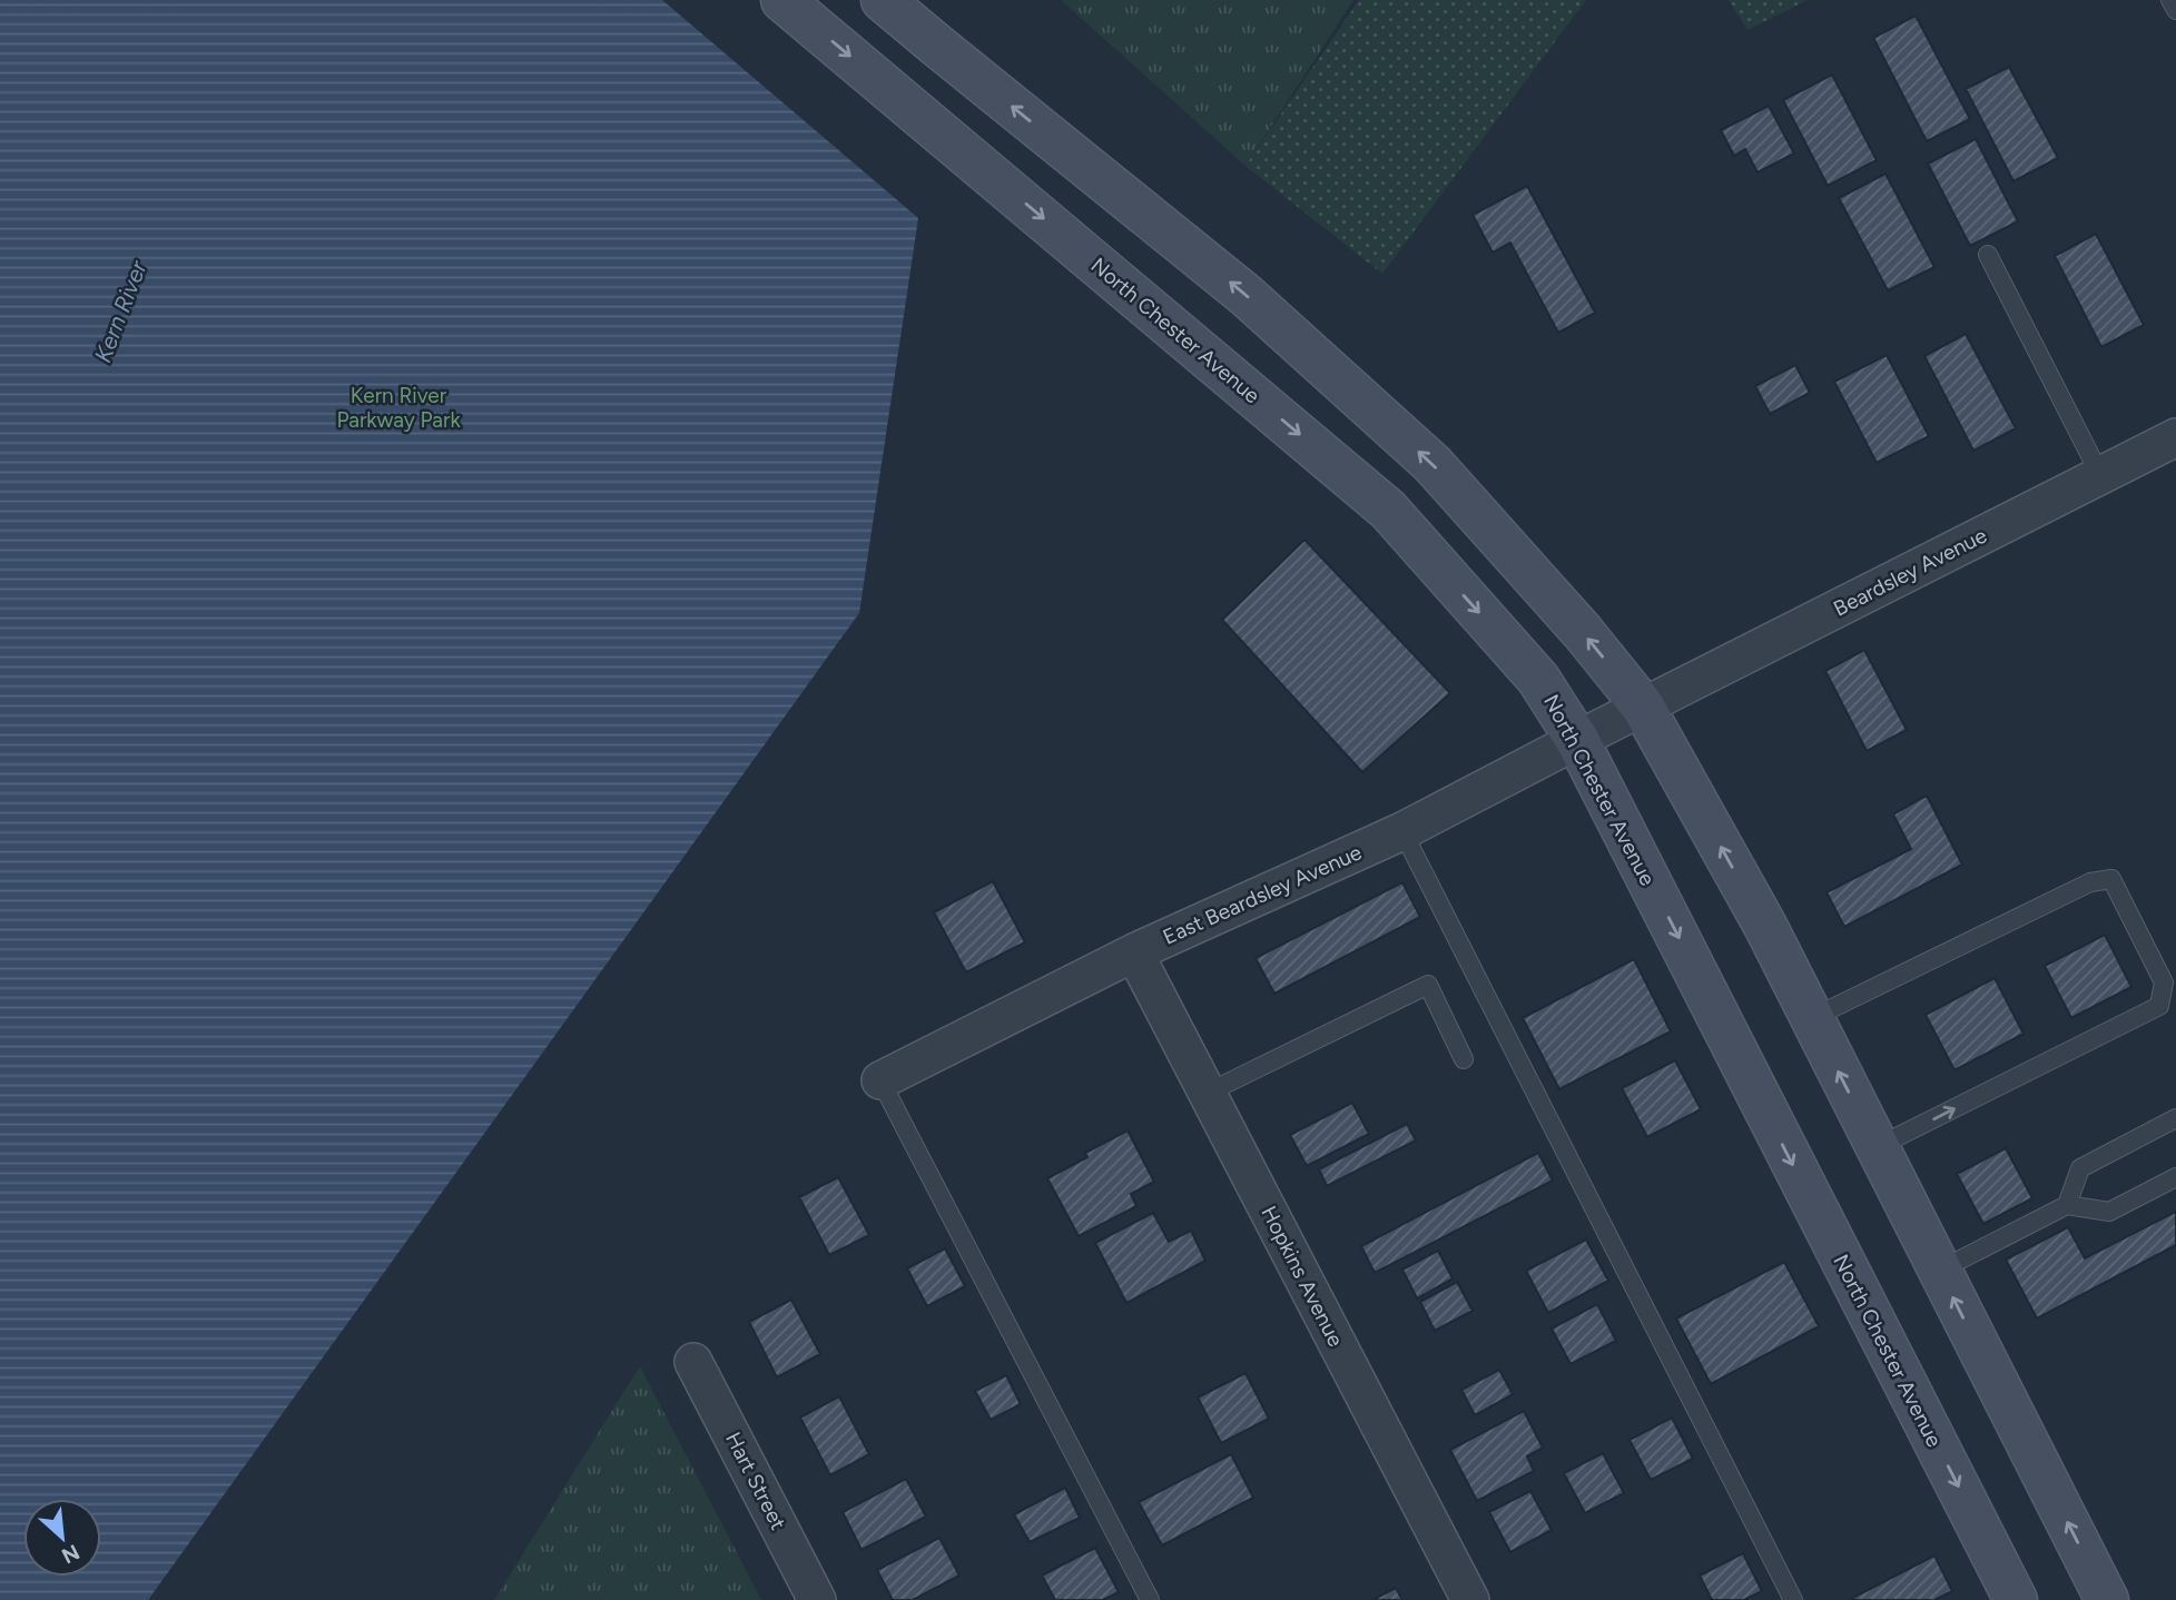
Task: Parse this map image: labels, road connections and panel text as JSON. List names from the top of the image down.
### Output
{
  "streets": {
    "main road": ["North Chester Avenue"],
    "street": [
      "Beardsley Avenue",
      "East Beardsley Avenue",
      "Hopkins Avenue",
      "Hart Street"
    ]
  },
  "crossings": [
    ["North Chester Avenue", "East Beardsley Avenue"],
    ["Beardsley Avenue", "East Beardsley Avenue"],
    ["East Beardsley Avenue", "Hopkins Avenue"]
  ],
  "water": ["Kern River"],
  "parks": ["Kern River Parkway Park"],
  "north": "bottom right"
}
